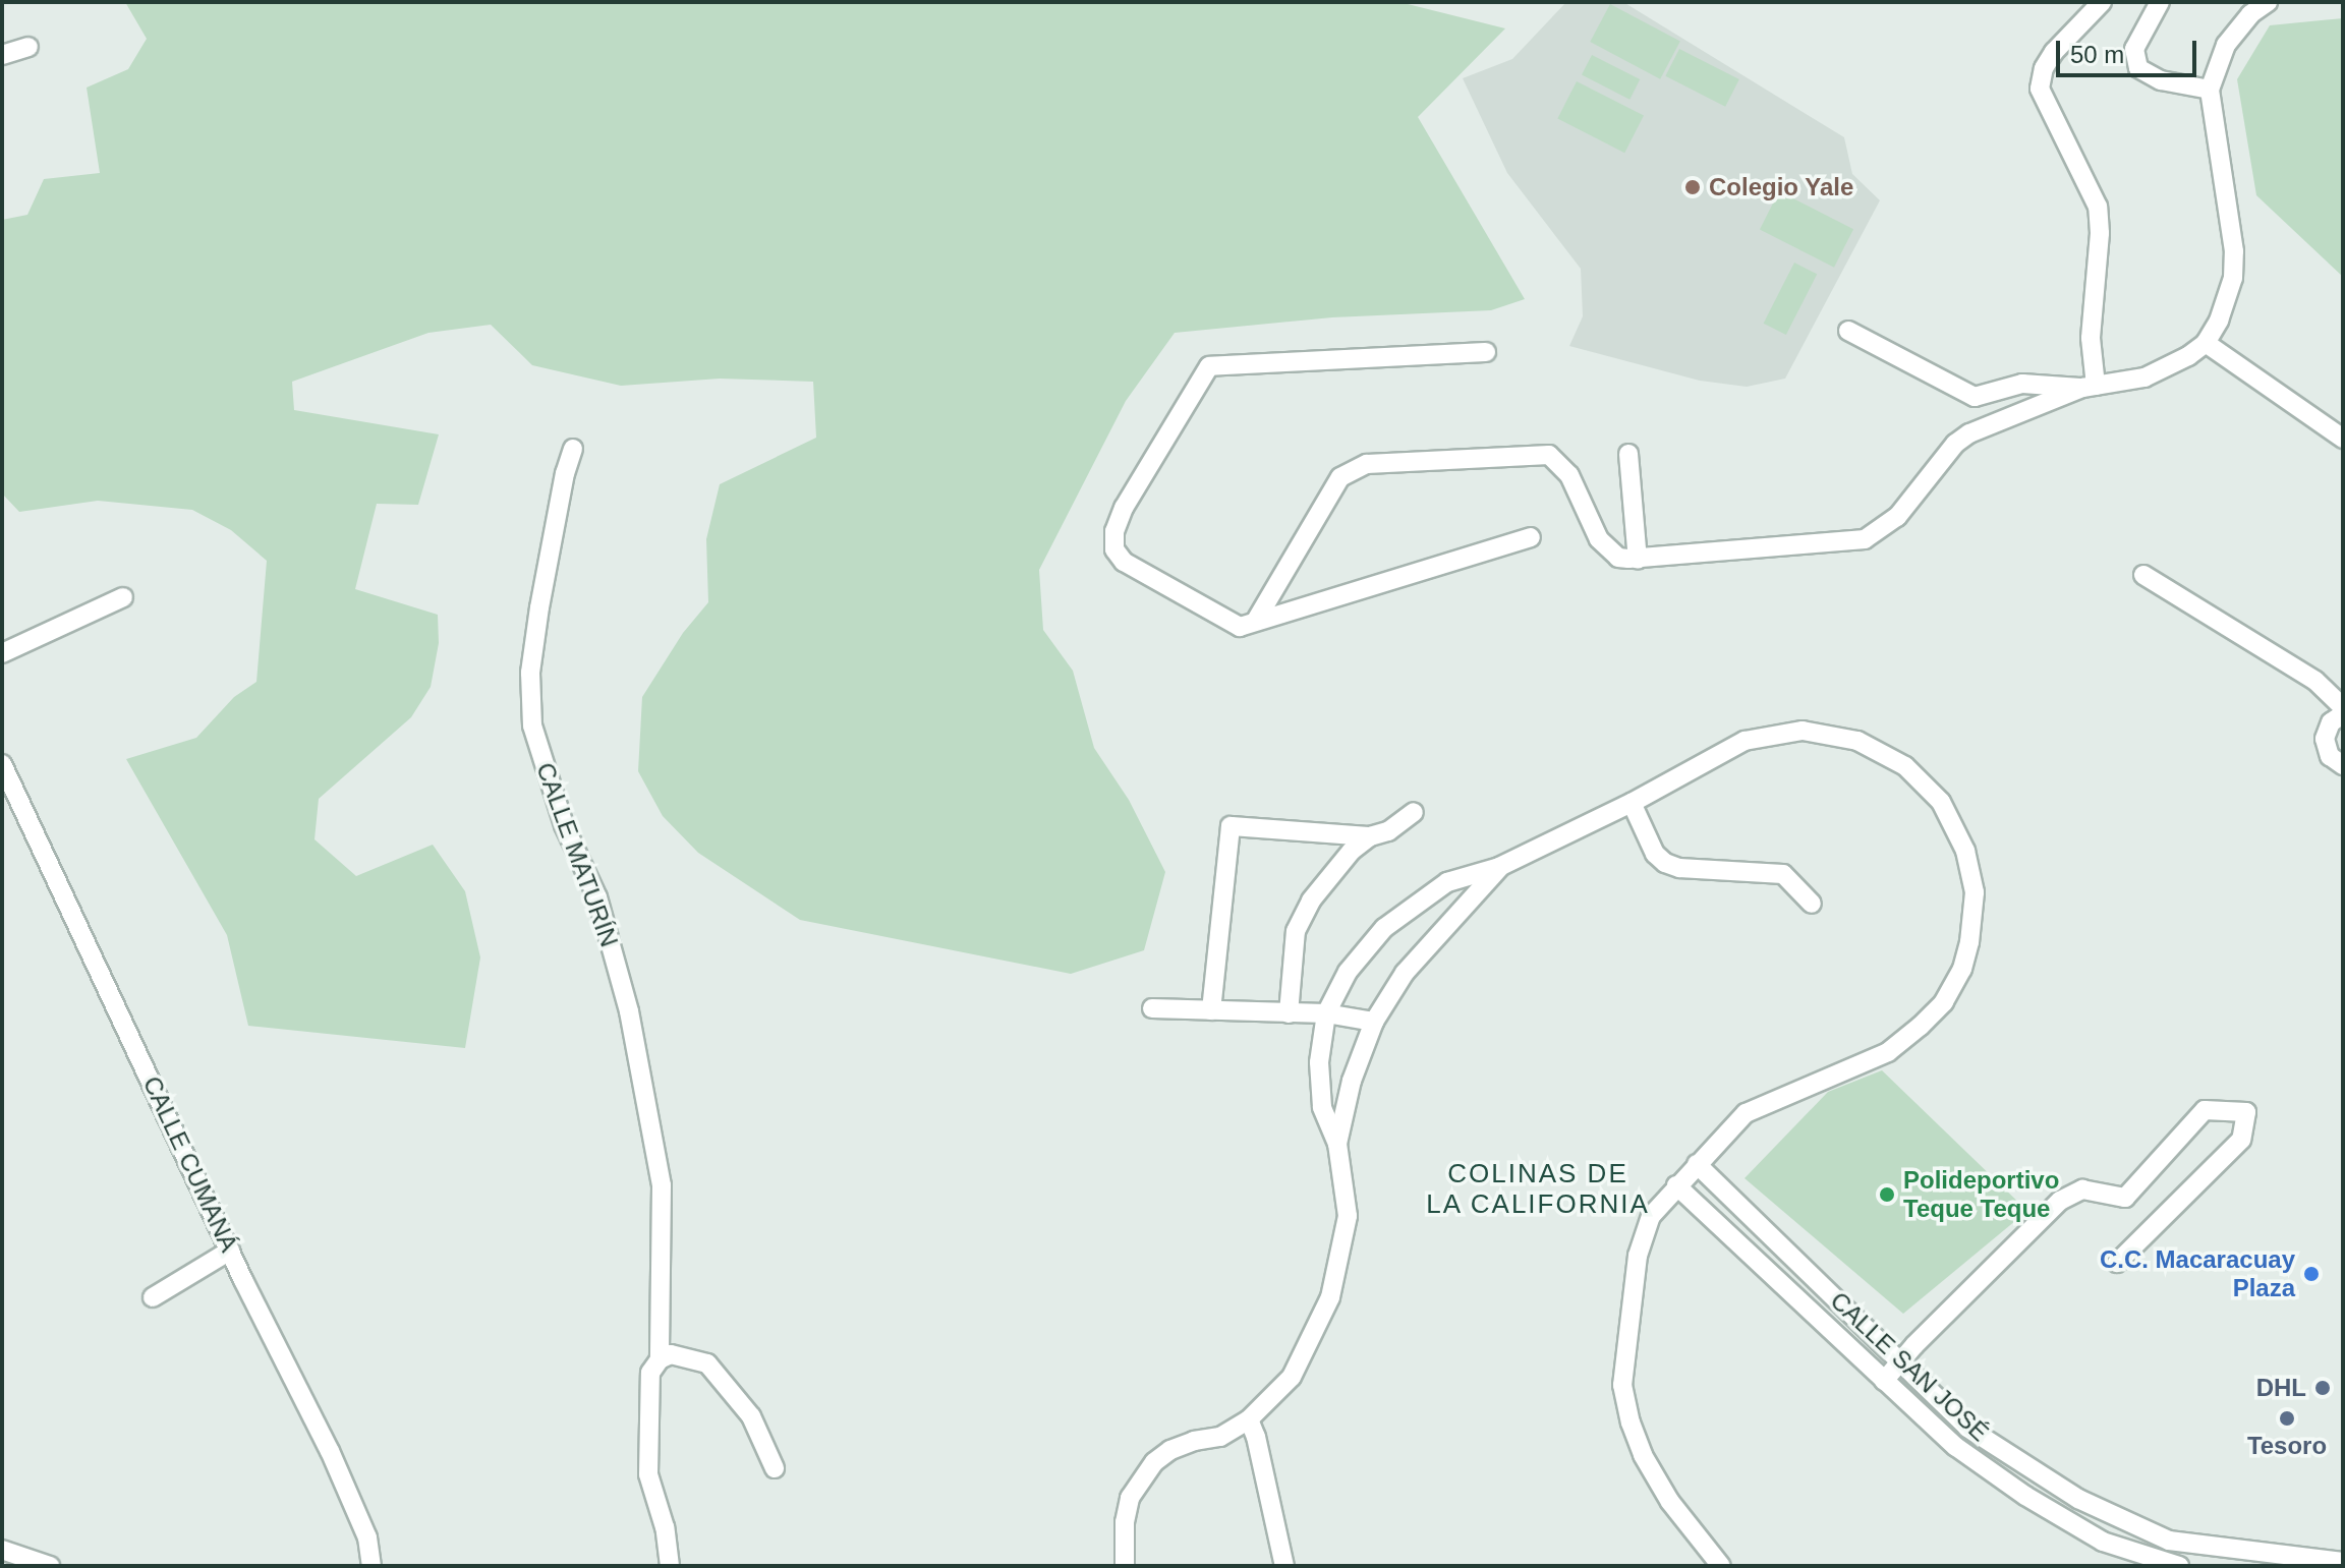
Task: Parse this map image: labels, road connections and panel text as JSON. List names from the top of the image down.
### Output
{
  "streets": {
    "street": ["CALLE MATURÍN", "CALLE CUMANÁ", "CALLE SAN JOSÉ"]
  },
  "districts": ["COLINAS DE LA CALIFORNIA"],
  "places": [
    "Colegio Yale",
    "Polideportivo Teque Teque",
    "C.C. Macaracuay Plaza",
    "DHL",
    "Tesoro"
  ],
  "scale_bar": "50 m"
}
